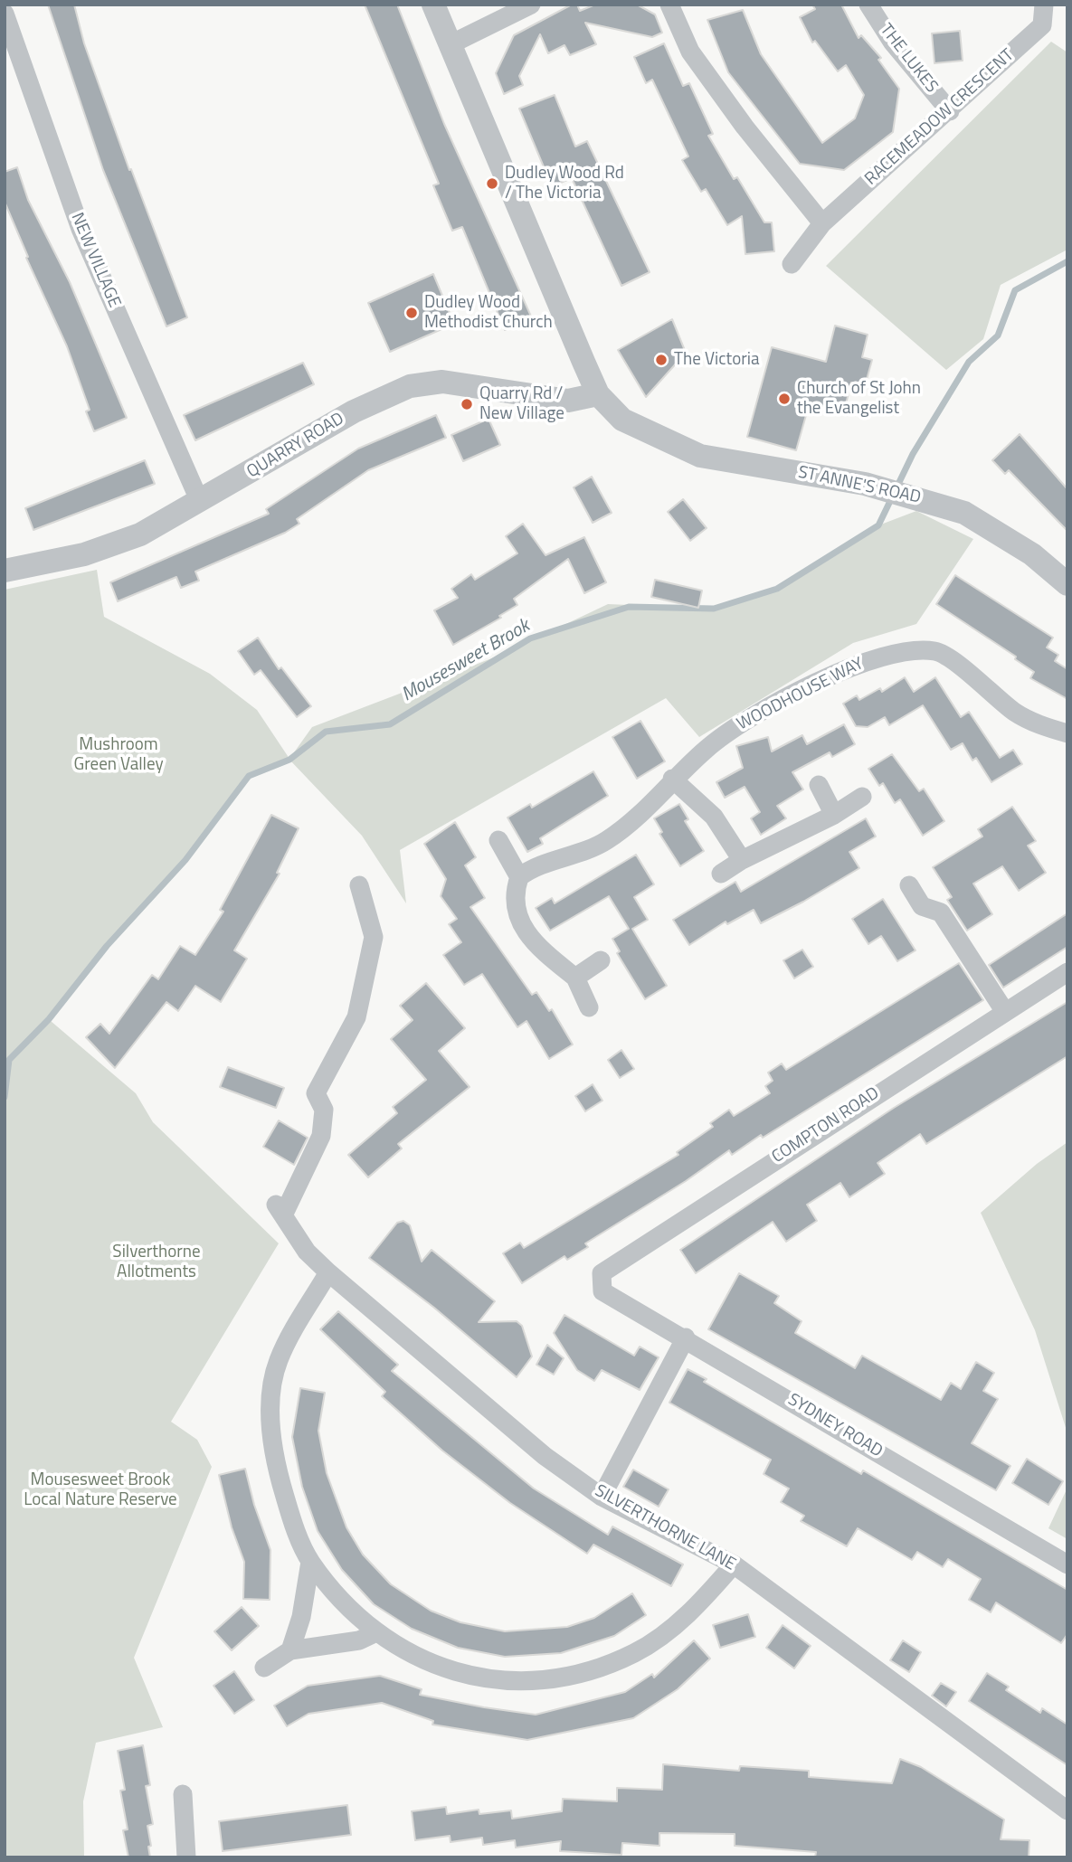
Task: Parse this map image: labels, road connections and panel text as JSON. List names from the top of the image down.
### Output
{
  "streets": {
    "street": [
      "THE LUKES",
      "RACEMEADOW CRESCENT",
      "NEW VILLAGE",
      "QUARRY ROAD",
      "ST ANNE'S ROAD",
      "WOODHOUSE WAY",
      "COMPTON ROAD",
      "SYDNEY ROAD",
      "SILVERTHORNE LANE"
    ]
  },
  "crossings": [
    ["THE LUKES", "RACEMEADOW CRESCENT"],
    ["NEW VILLAGE", "QUARRY ROAD"],
    ["QUARRY ROAD", "ST ANNE'S ROAD"],
    ["COMPTON ROAD", "SYDNEY ROAD"]
  ],
  "water": ["Mousesweet Brook"],
  "parks": ["Mushroom Green Valley", "Silverthorne Allotments", "Mousesweet Brook Local Nature Reserve"],
  "places": [
    "Dudley Wood Rd / The Victoria",
    "Dudley Wood Methodist Church",
    "The Victoria",
    "Church of St John the Evangelist",
    "Quarry Rd / New Village"
  ]
}
